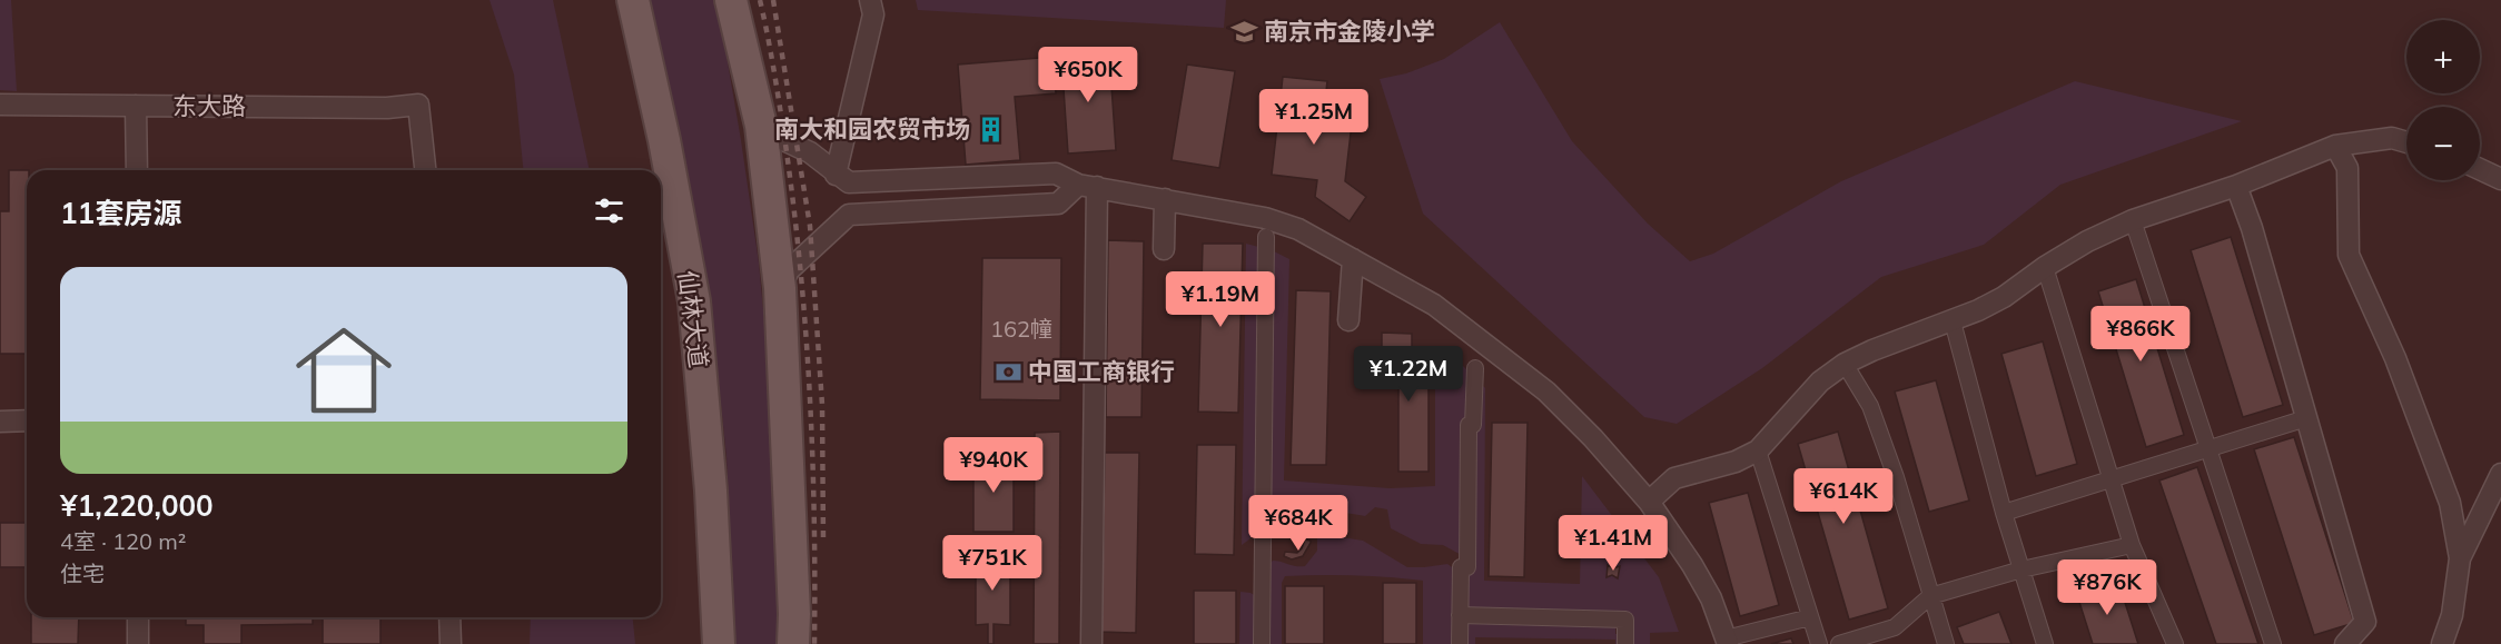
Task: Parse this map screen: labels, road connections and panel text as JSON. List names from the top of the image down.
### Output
{
  "streets": {
    "main road": ["仙林大道"],
    "street": ["东大路"]
  },
  "places": {
    "school or university": ["南京市金陵小学"],
    "building": ["南大和园农贸市场"],
    "bank": ["中国工商银行"]
  },
  "house_numbers": ["162幢"],
  "page": {
    "map_buttons": ["+", "−"],
    "price": [
      "¥650K",
      "¥1.25M",
      "¥1.19M",
      "¥866K",
      "¥1.22M",
      "¥940K",
      "¥614K",
      "¥684K",
      "¥1.41M",
      "¥751K",
      "¥876K"
    ],
    "heading": "11套房源",
    "list": [
      {
        "name": "¥1,220,000",
        "note": "4室 · 120 m² · 住宅"
      }
    ]
  }
}
